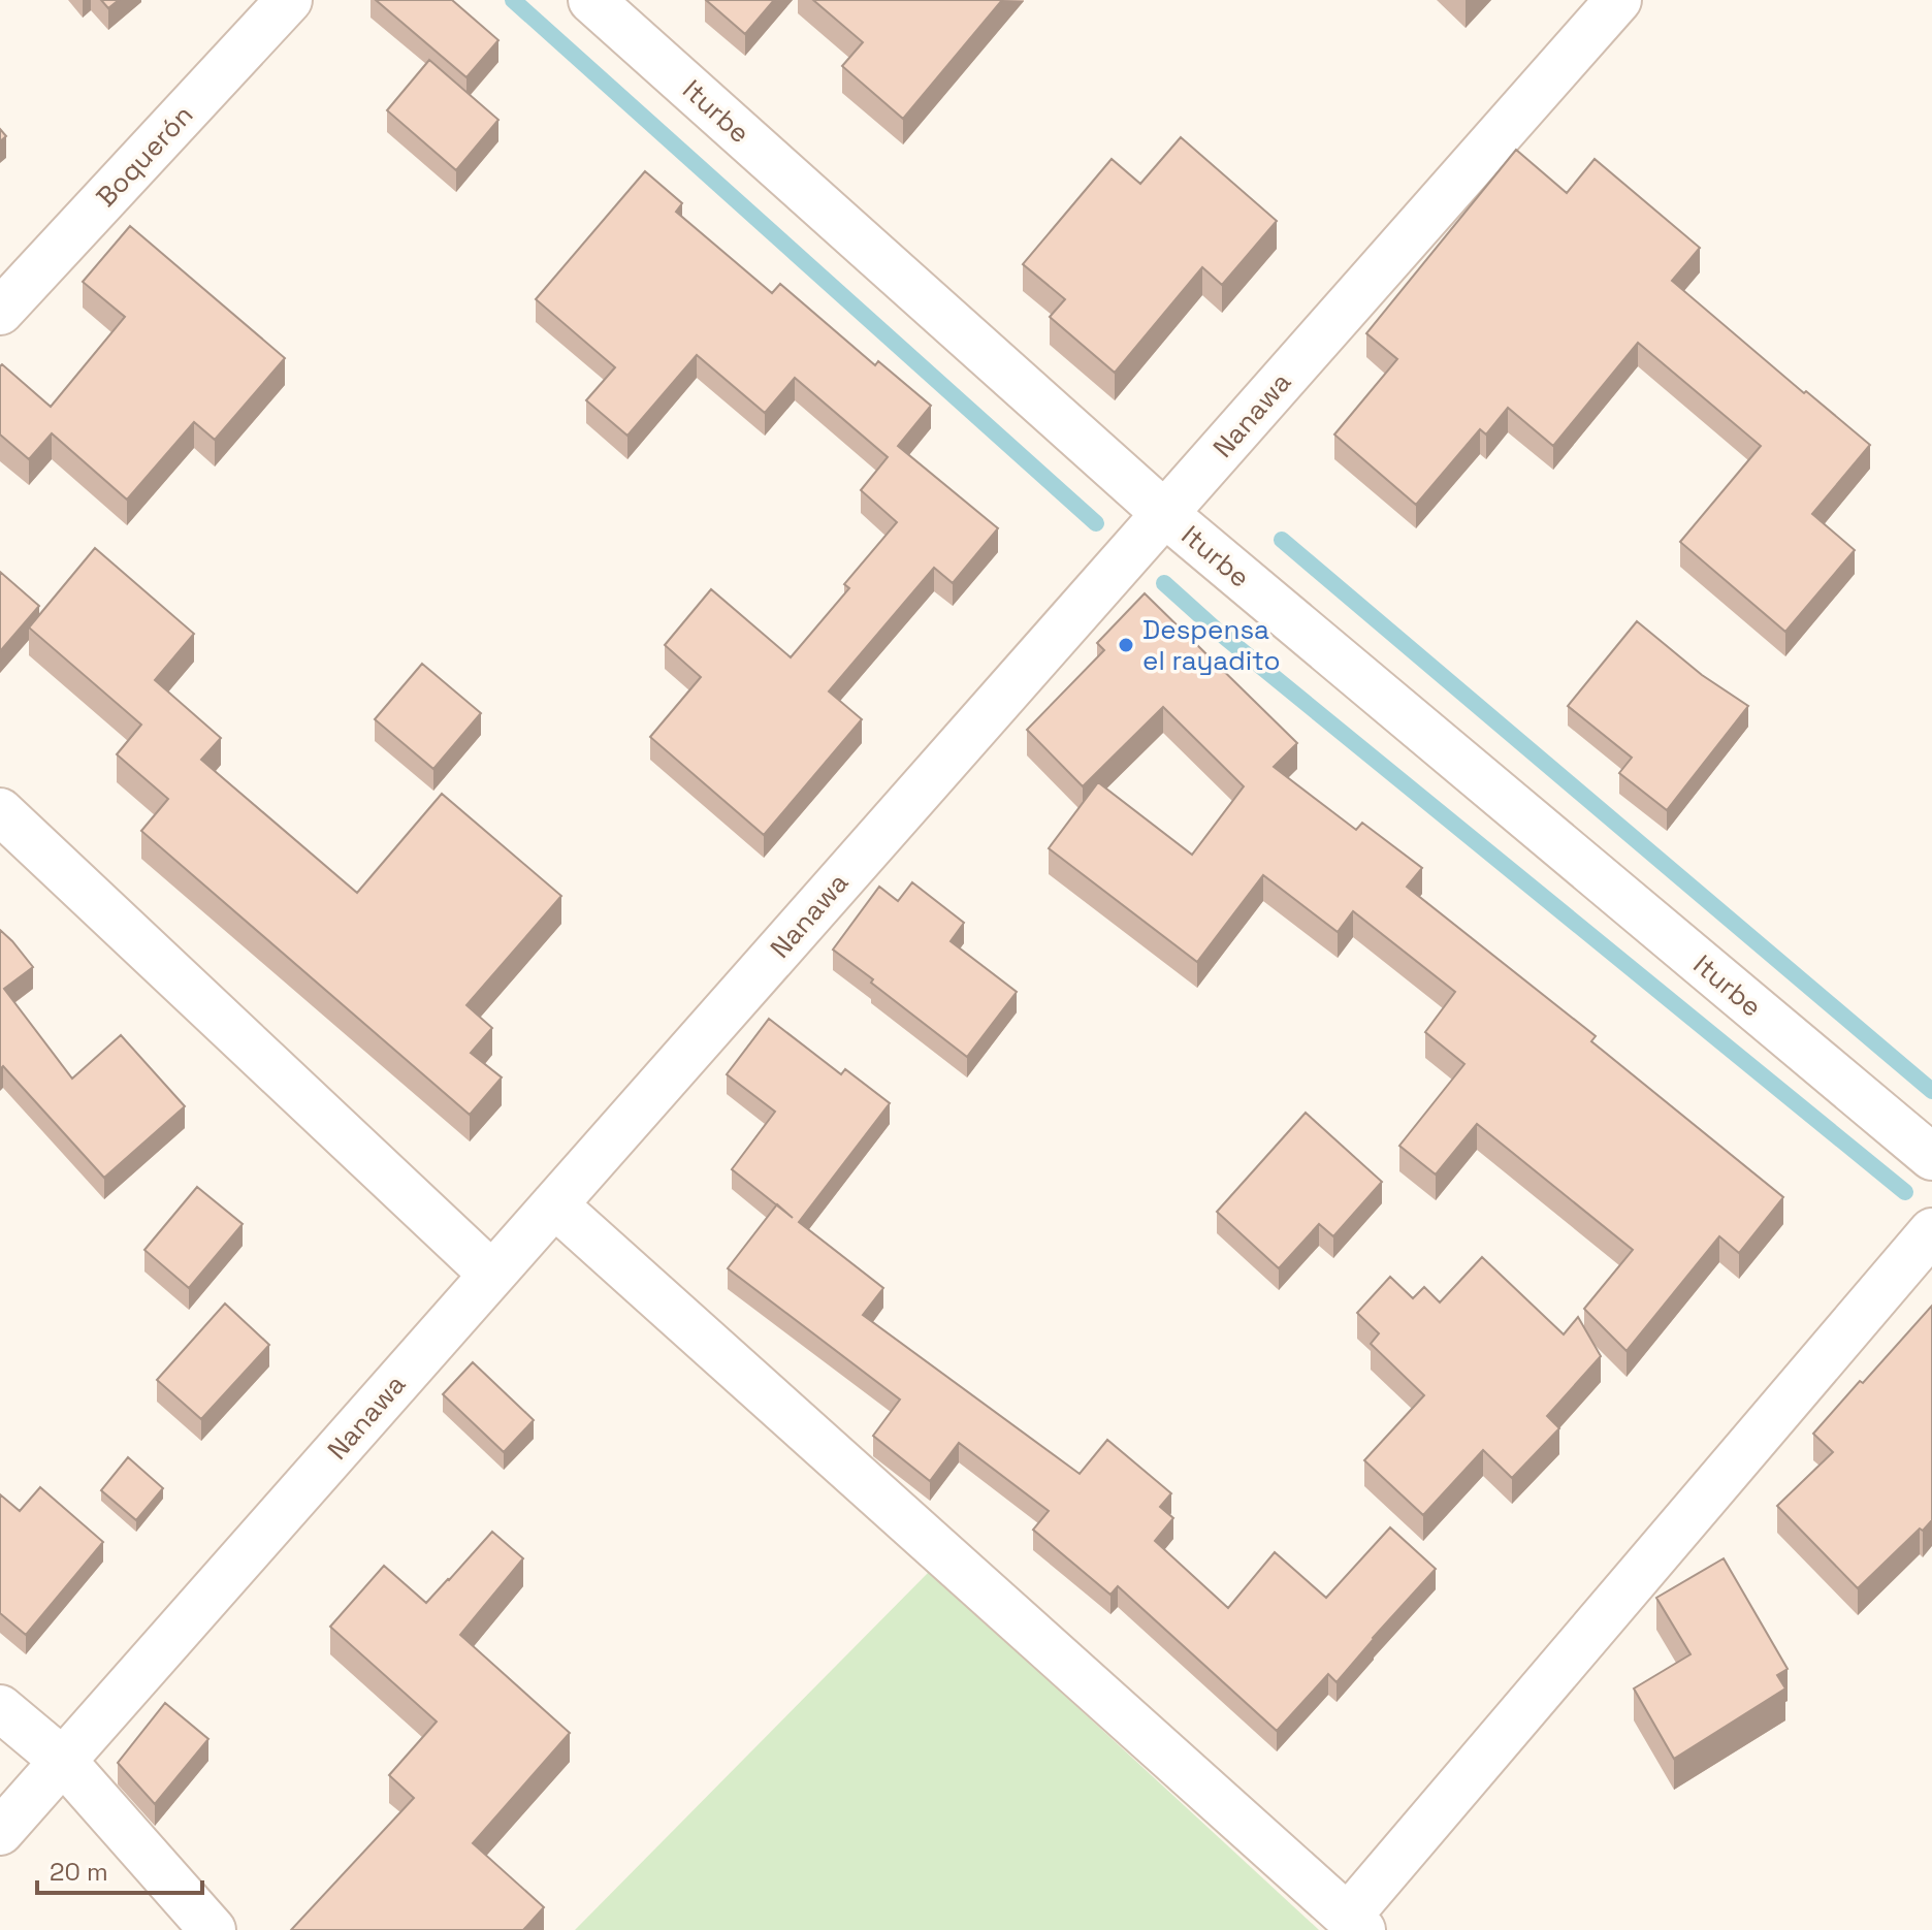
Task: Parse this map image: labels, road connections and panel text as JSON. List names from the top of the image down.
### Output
{
  "streets": {
    "street": ["Iturbe", "Boquerón", "Nanawa"]
  },
  "crossings": [
    ["Iturbe", "Nanawa"]
  ],
  "places": ["Despensa el rayadito"],
  "scale_bar": "20 m"
}
